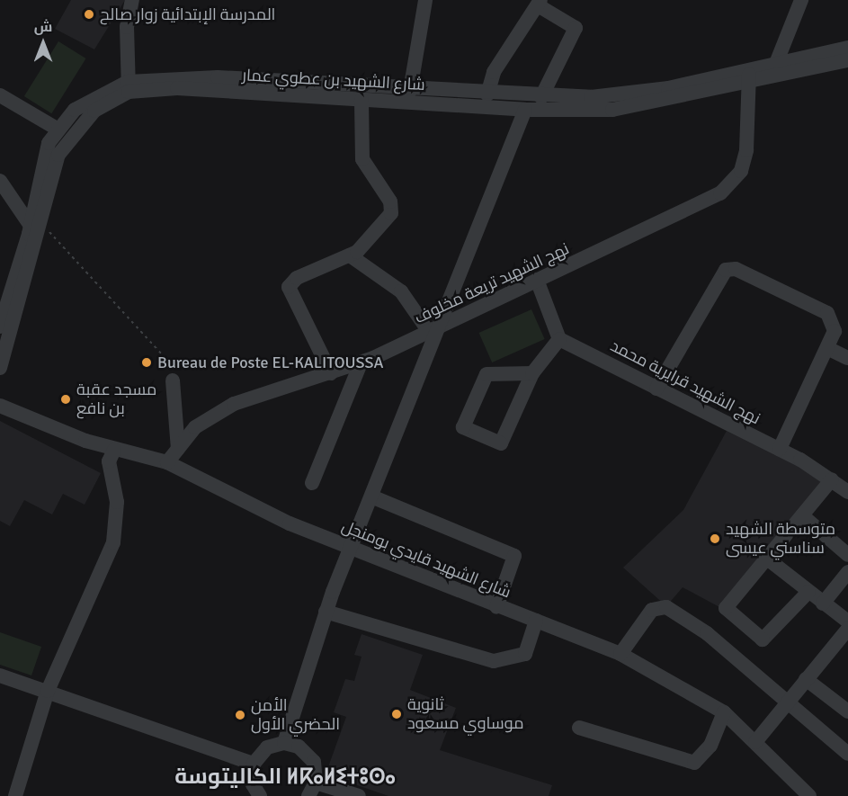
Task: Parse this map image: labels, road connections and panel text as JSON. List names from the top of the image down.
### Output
{
  "streets": {
    "street": [
      "شارع الشهيد بن عطوي عمار",
      "نهج الشهيد تريعة مخلوف",
      "نهج الشهيد قرايرية محمد",
      "شارع الشهيد قايدي بومنجل"
    ]
  },
  "crossings": [
    ["شارع الشهيد بن عطوي عمار", "نهج الشهيد تريعة مخلوف"],
    ["نهج الشهيد تريعة مخلوف", "شارع الشهيد قايدي بومنجل"]
  ],
  "districts": ["الكاليتوسة ⵍⴽⴰⵍⵉⵜⵓⵙⴰ"],
  "places": [
    "المدرسة الإبتدائية زوار صالح",
    "Bureau de Poste EL-KALITOUSSA",
    "مسجد عقبة بن نافع",
    "متوسطة الشهيد سناسني عيسى",
    "ثانوية موساوي مسعود",
    "الأمن الحضري الأول"
  ],
  "north": "top"
}
